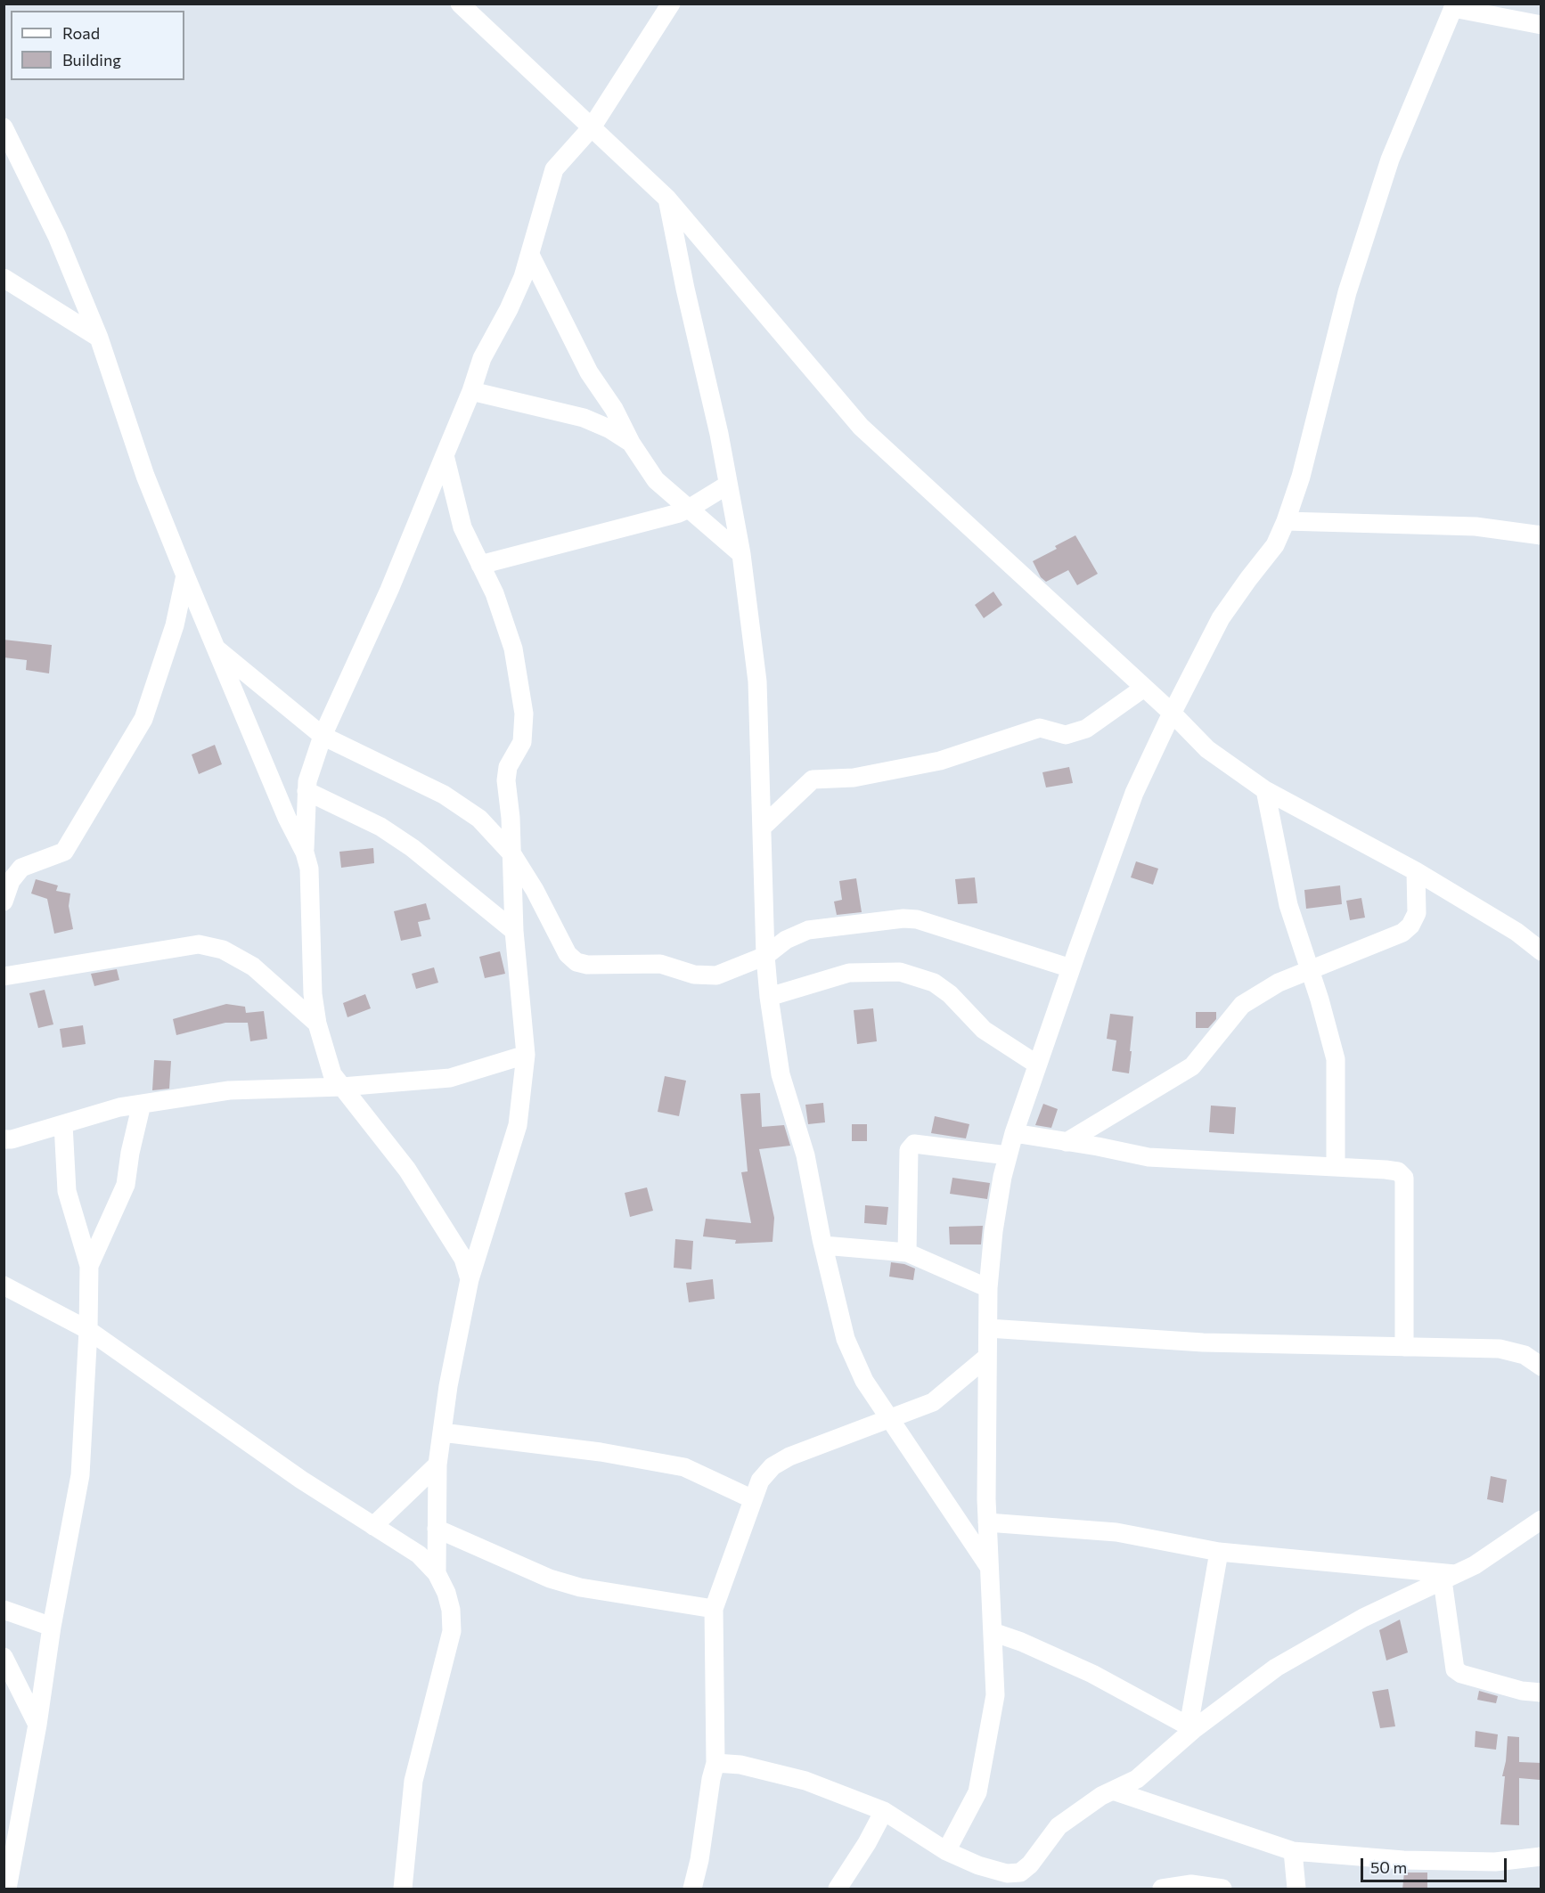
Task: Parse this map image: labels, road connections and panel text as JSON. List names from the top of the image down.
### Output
{
  "legend": ["Road", "Building"],
  "scale_bar": "50 m"
}
